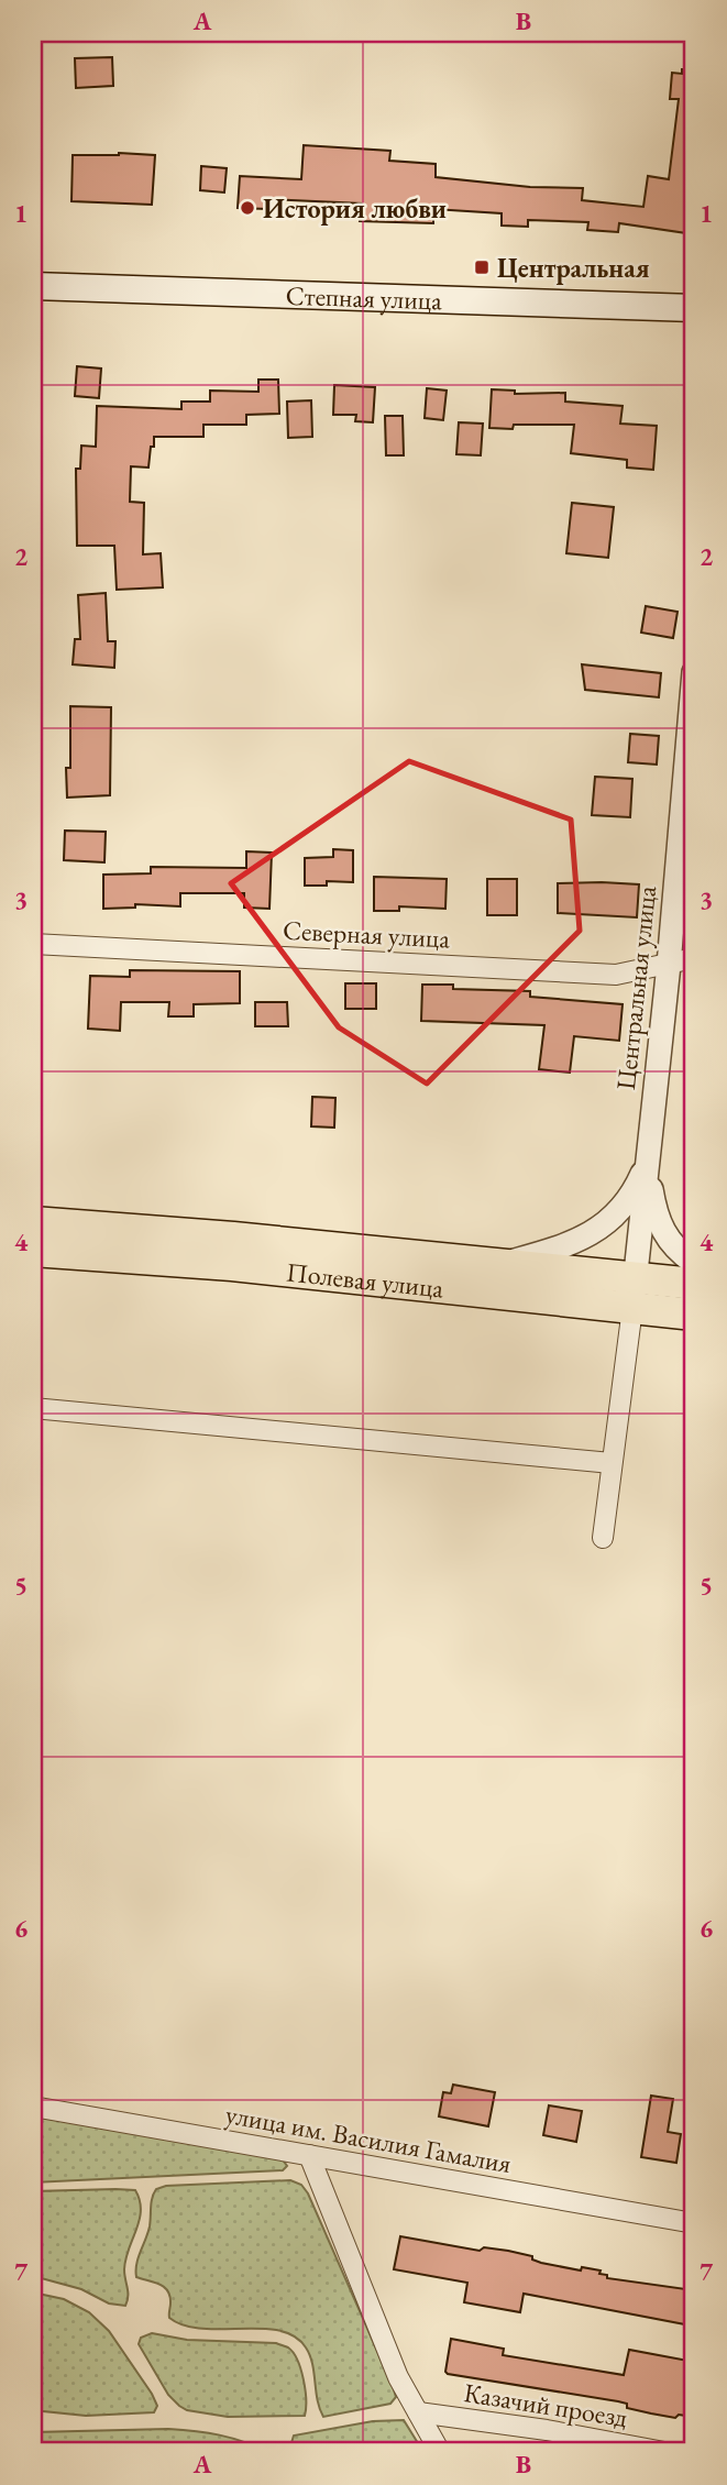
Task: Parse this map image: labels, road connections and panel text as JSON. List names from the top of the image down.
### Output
{
  "streets": {
    "highway": ["Полевая улица"],
    "main road": ["Степная улица"],
    "street": [
      "Северная улица",
      "Центральная улица",
      "улица им. Василия Гамалия",
      "Казачий проезд"
    ]
  },
  "crossings": [
    ["Северная улица", "Центральная улица"],
    ["Центральная улица", "Полевая улица"]
  ],
  "places": {
    "other": ["История любви"],
    "transit": ["Центральная"]
  },
  "grid": {
    "columns": ["A", "B"],
    "rows": [
      "1",
      "2",
      "3",
      "4",
      "5",
      "6",
      "7"
    ]
  }
}
